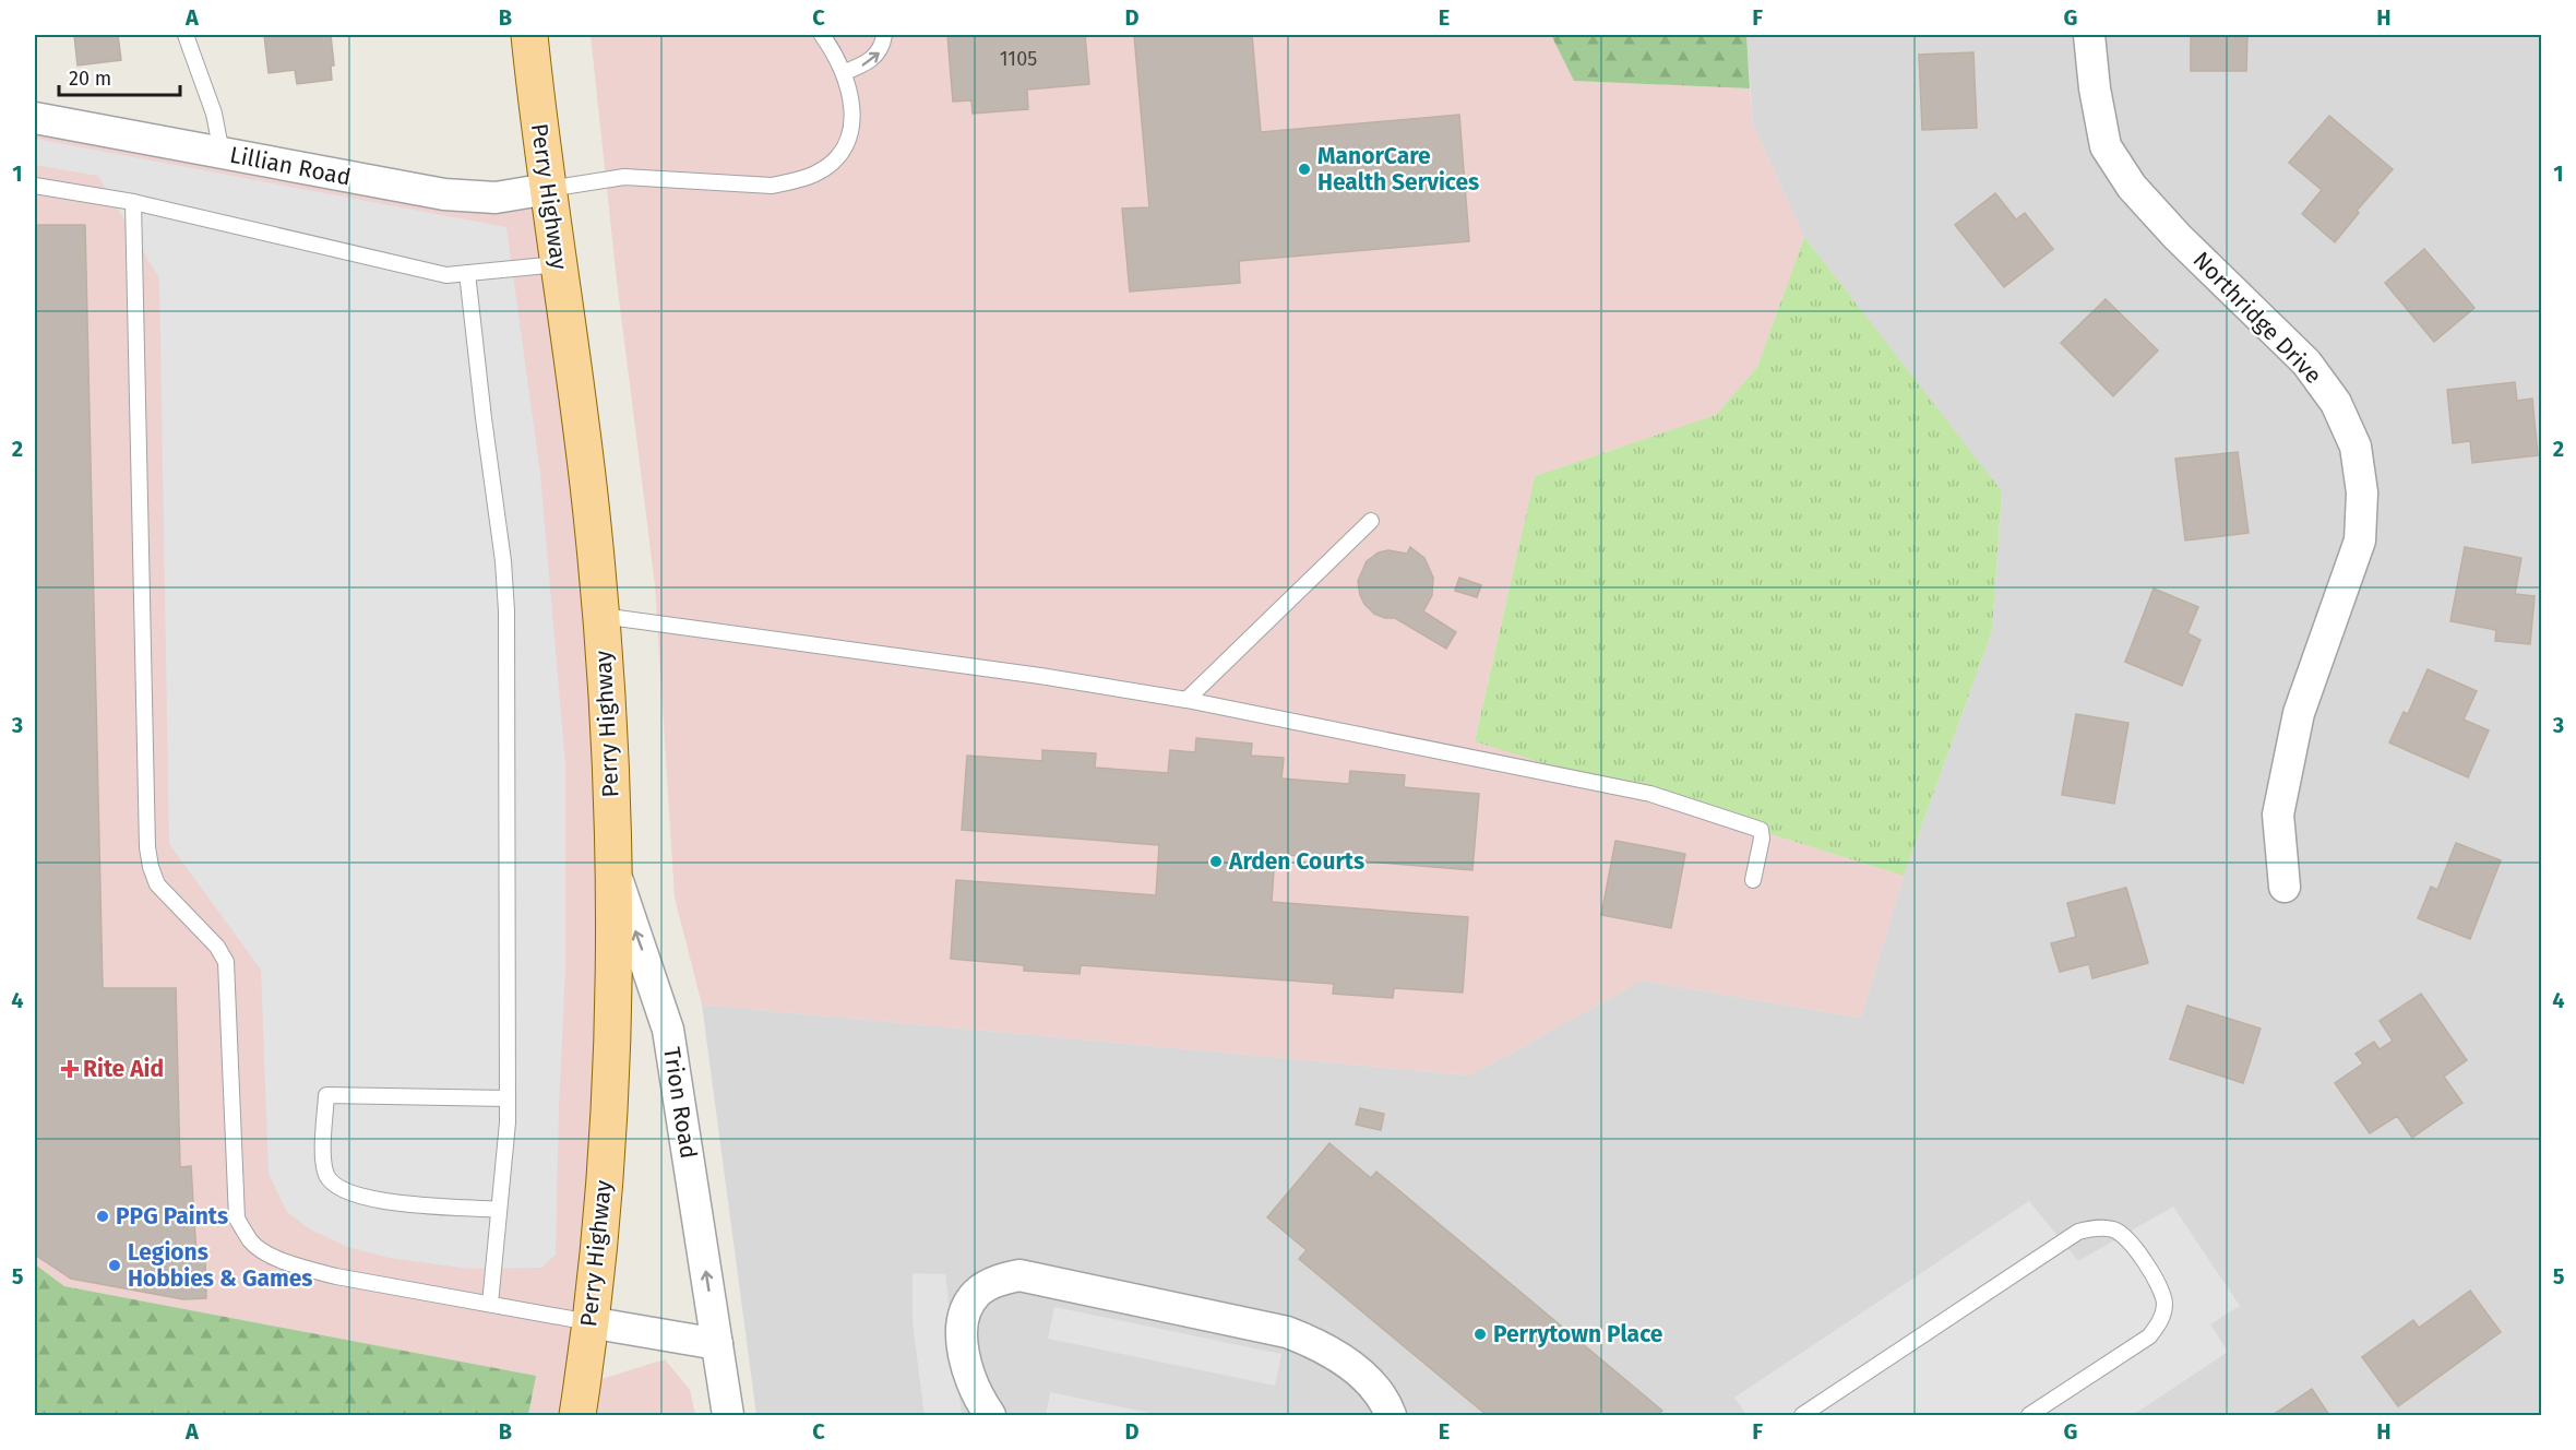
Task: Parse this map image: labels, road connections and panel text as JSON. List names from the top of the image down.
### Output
{
  "streets": {
    "main road": ["Perry Highway"],
    "street": ["Lillian Road", "Northridge Drive", "Trion Road"]
  },
  "crossings": [
    ["Lillian Road", "Perry Highway"],
    ["Perry Highway", "Trion Road"]
  ],
  "one_way": ["Trion Road"],
  "places": {
    "other": [
      "ManorCare Health Services",
      "Arden Courts",
      "PPG Paints",
      "Legions Hobbies & Games",
      "Perrytown Place"
    ],
    "health": ["Rite Aid"]
  },
  "house_numbers": ["1105"],
  "scale_bar": "20 m",
  "grid": {
    "columns": [
      "A",
      "B",
      "C",
      "D",
      "E",
      "F",
      "G",
      "H"
    ],
    "rows": [
      "1",
      "2",
      "3",
      "4",
      "5"
    ]
  }
}
